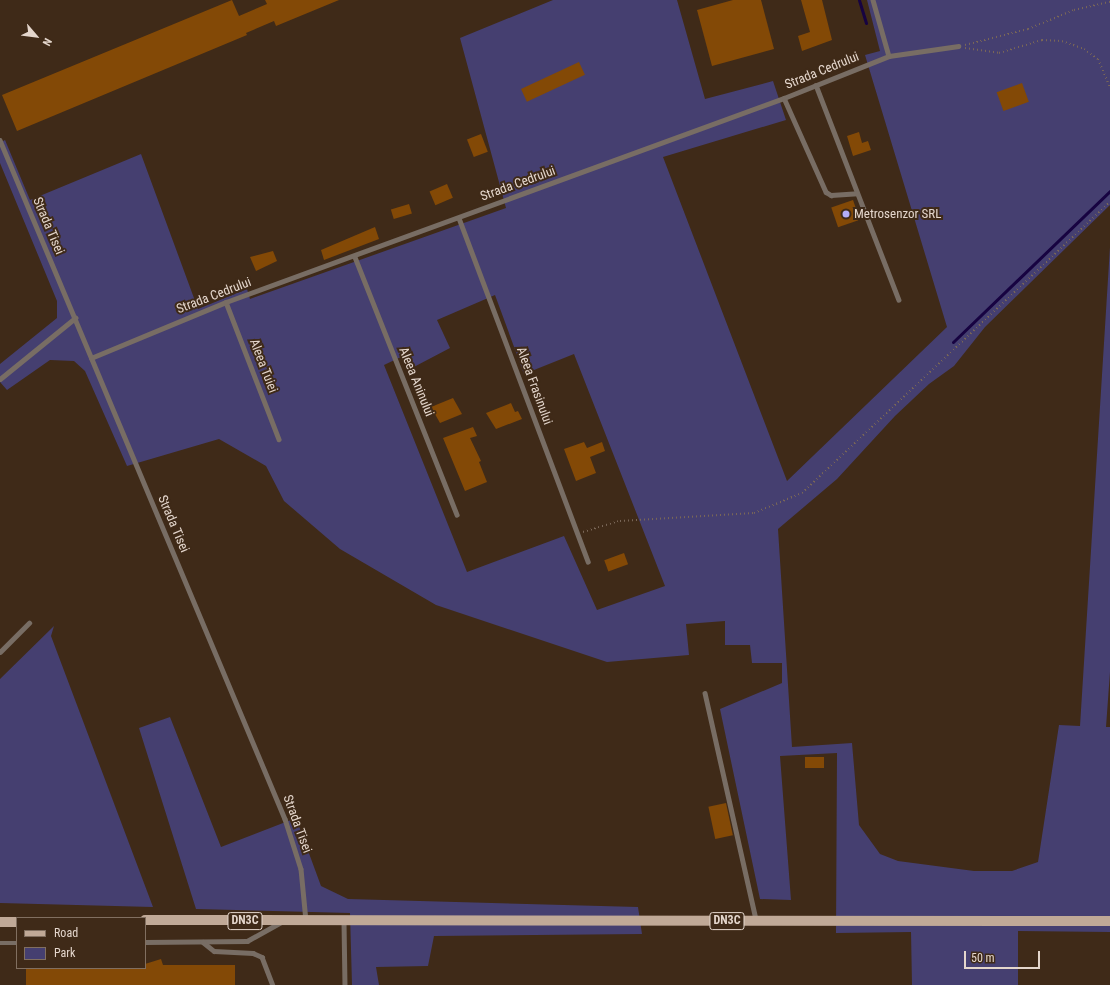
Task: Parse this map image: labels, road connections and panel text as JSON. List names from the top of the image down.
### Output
{
  "streets": {
    "main road": ["DN3C"],
    "lane": [
      "Strada Cedrului",
      "Strada Tisei",
      "Aleea Tuiei",
      "Aleea Aninului",
      "Aleea Frasinului"
    ]
  },
  "crossings": [
    ["Strada Cedrului", "Strada Tisei"],
    ["Strada Cedrului", "Aleea Tuiei"],
    ["Strada Cedrului", "Aleea Aninului"],
    ["Strada Cedrului", "Aleea Frasinului"],
    ["Strada Tisei", "DN3C"]
  ],
  "places": ["Metrosenzor SRL"],
  "legend": ["Road", "Park"],
  "scale_bar": "50 m",
  "north": "bottom right"
}
